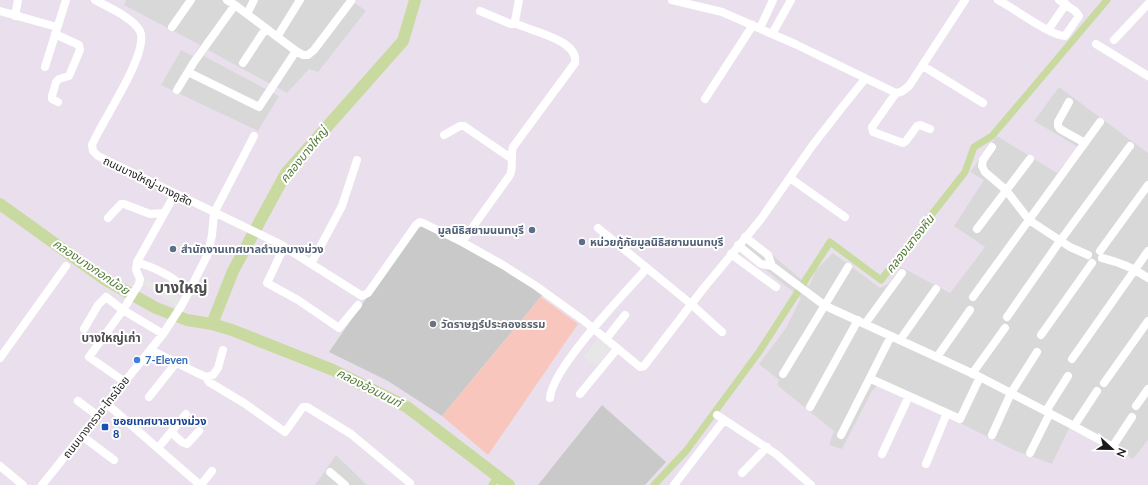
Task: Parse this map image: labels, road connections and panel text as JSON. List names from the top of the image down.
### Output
{
  "streets": {
    "street": ["ถนนบางใหญ่-บางคูลัด", "ถนนบางกรวย-ไทรน้อย"]
  },
  "districts": ["บางใหญ่", "บางใหญ่เก่า"],
  "water": [
    "คลองบางใหญ่",
    "คลองเสาธงหิน",
    "คลองบางกอกน้อย",
    "คลองอ้อมนนท์"
  ],
  "places": {
    "other": [
      "มูลนิธิสยามนนทบุรี",
      "หน่วยกู้ภัยมูลนิธิสยามนนทบุรี",
      "สํานักงานเทศบาลตําบลบางม่วง",
      "วัดราษฎร์ประคองธรรม",
      "7-Eleven"
    ],
    "transit": ["ซอยเทศบาลบางม่วง 8"]
  },
  "north": "right"
}
